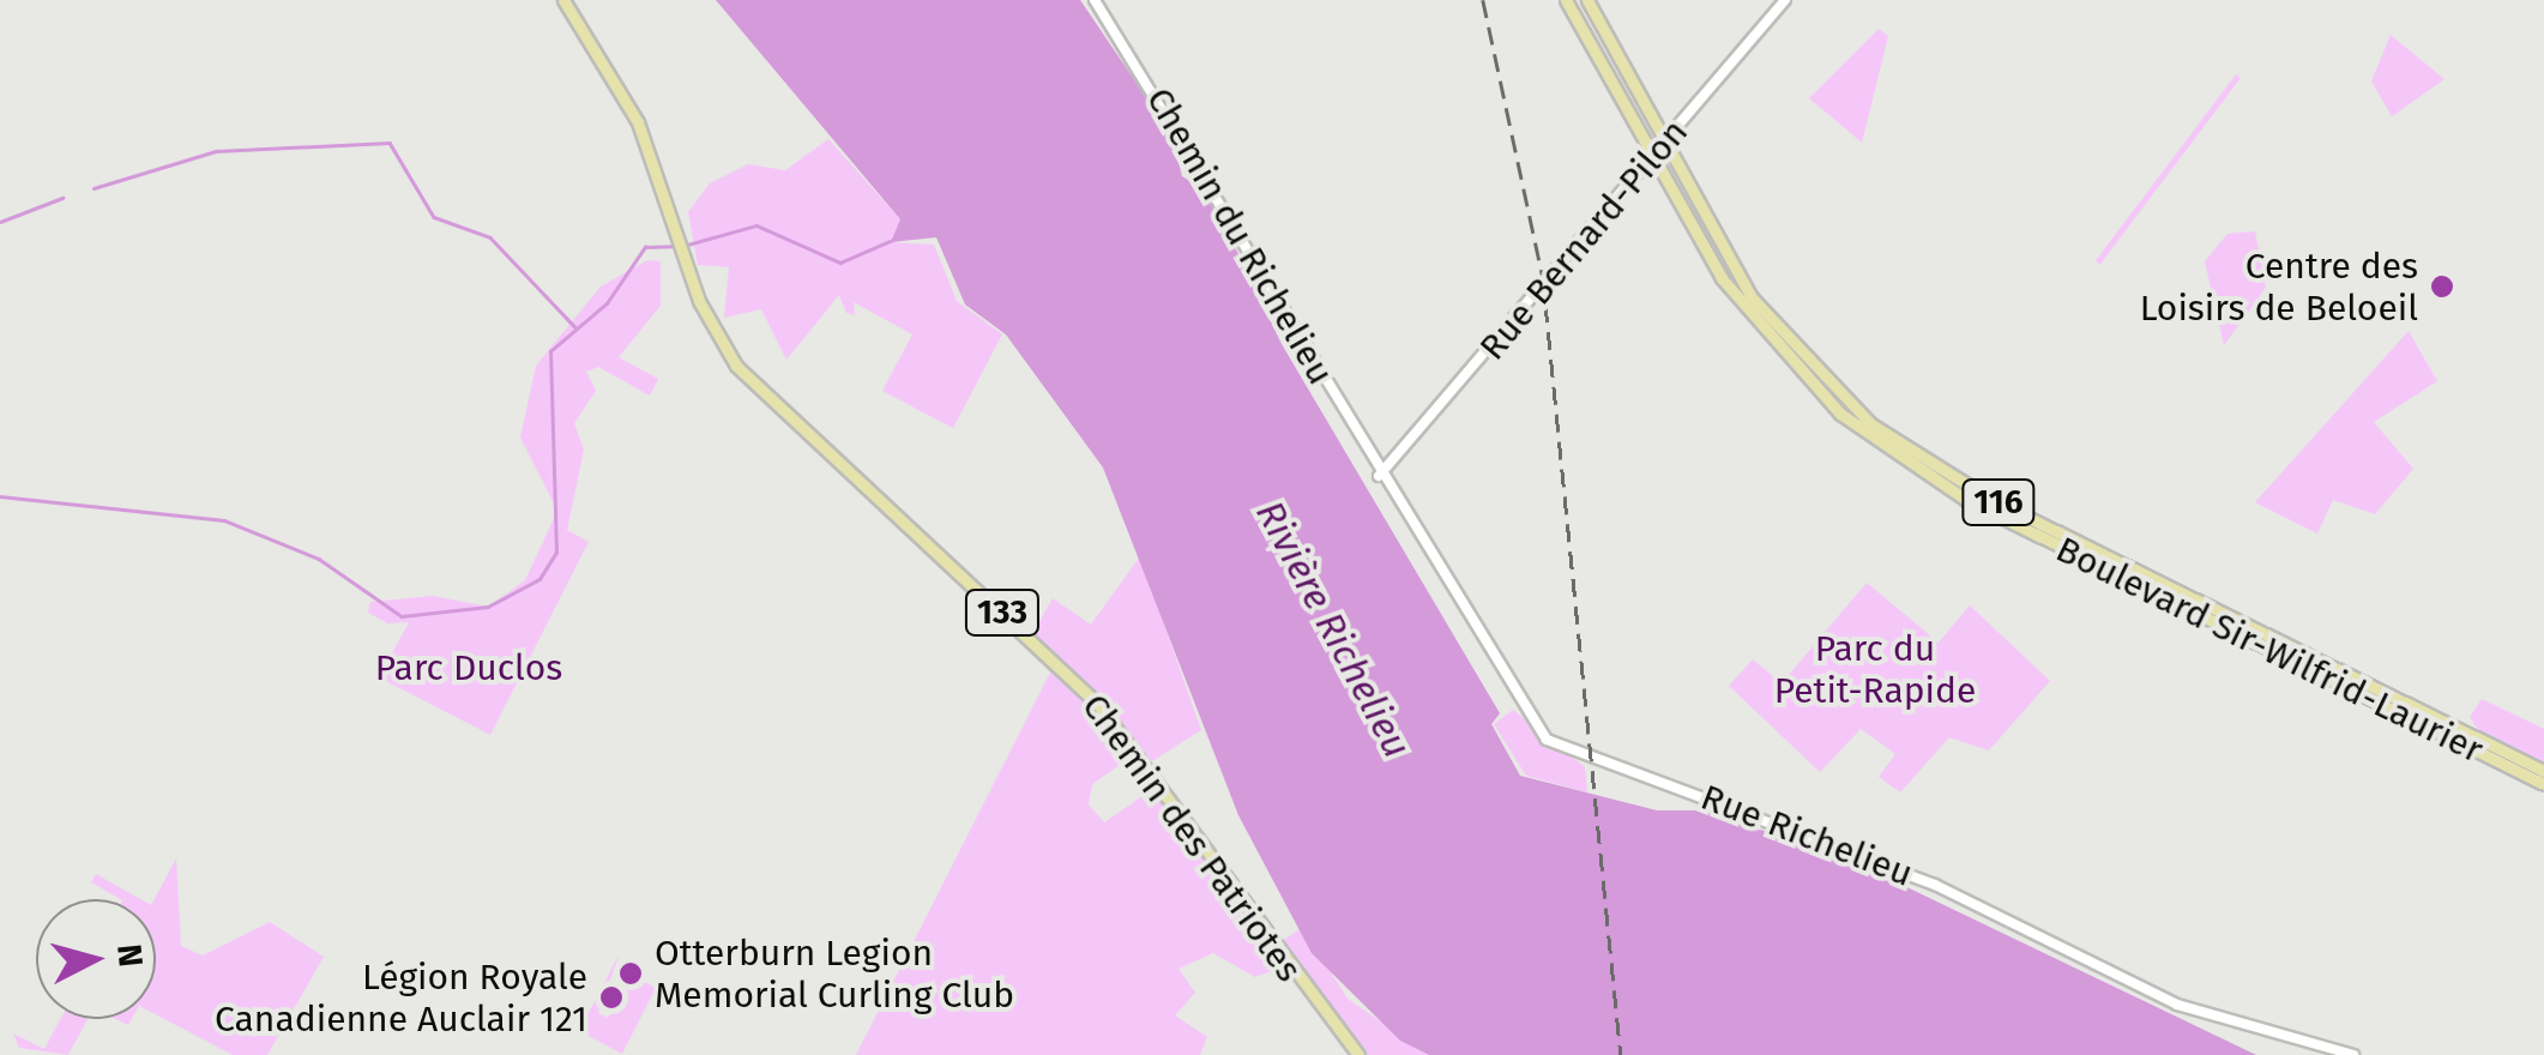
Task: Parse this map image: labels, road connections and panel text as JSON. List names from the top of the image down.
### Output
{
  "streets": {
    "main road": [
      "Chemin du Richelieu",
      "Rue Bernard-Pilon",
      "116",
      "133",
      "Boulevard Sir-Wilfrid-Laurier",
      "Rue Richelieu",
      "Chemin des Patriotes"
    ]
  },
  "crossings": [
    ["Chemin du Richelieu", "Rue Bernard-Pilon"],
    ["Chemin du Richelieu", "Rue Richelieu"],
    ["Rue Bernard-Pilon", "116"],
    ["Rue Bernard-Pilon", "Boulevard Sir-Wilfrid-Laurier"],
    ["Rue Bernard-Pilon", "Rue Richelieu"],
    ["116", "Boulevard Sir-Wilfrid-Laurier"]
  ],
  "water": ["Rivière Richelieu"],
  "parks": ["Parc du Petit-Rapide", "Parc Duclos"],
  "places": ["Centre des Loisirs de Beloeil", "Otterburn Legion Memorial Curling Club", "Légion Royale Canadienne Auclair 121"],
  "north": "right"
}
